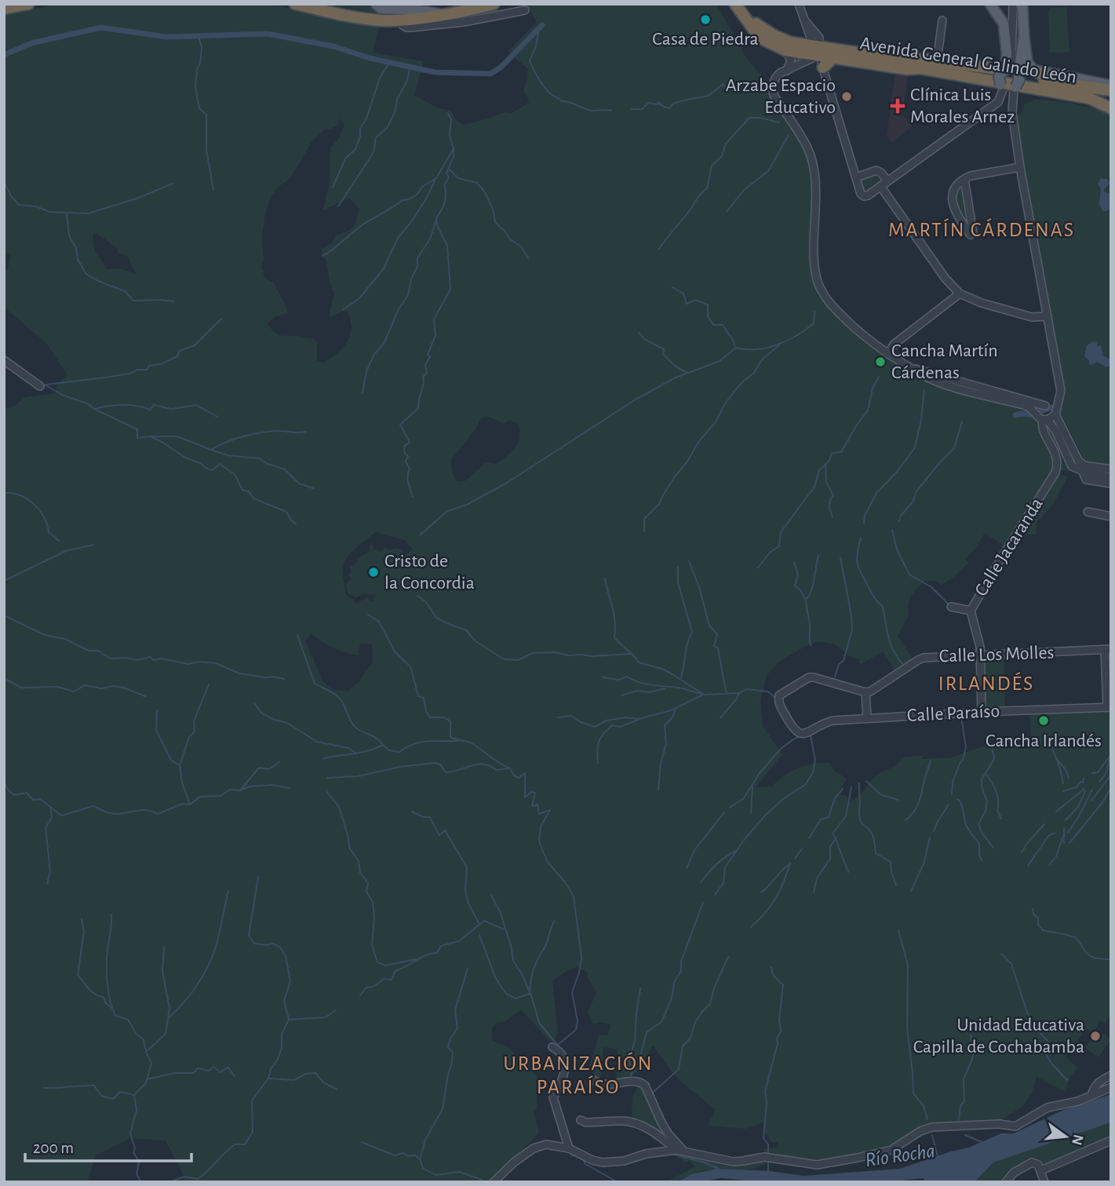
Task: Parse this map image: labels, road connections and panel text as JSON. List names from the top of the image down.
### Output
{
  "streets": {
    "highway": ["Avenida General Galindo León"],
    "street": ["Calle Jacaranda", "Calle Los Molles", "Calle Paraíso"]
  },
  "crossings": [
    ["Calle Jacaranda", "Calle Los Molles"],
    ["Calle Jacaranda", "Calle Paraíso"],
    ["Calle Los Molles", "Calle Paraíso"]
  ],
  "districts": ["MARTÍN CÁRDENAS", "IRLANDÉS", "URBANIZACIÓN PARAÍSO"],
  "water": ["Río Rocha"],
  "places": {
    "other": [
      "Casa de Piedra",
      "Arzabe Espacio Educativo",
      "Cancha Martín Cárdenas",
      "Cristo de la Concordia",
      "Cancha Irlandés",
      "Unidad Educativa Capilla de Cochabamba"
    ],
    "health": ["Clínica Luis Morales Arnez"]
  },
  "scale_bar": "200 m",
  "north": "right"
}
